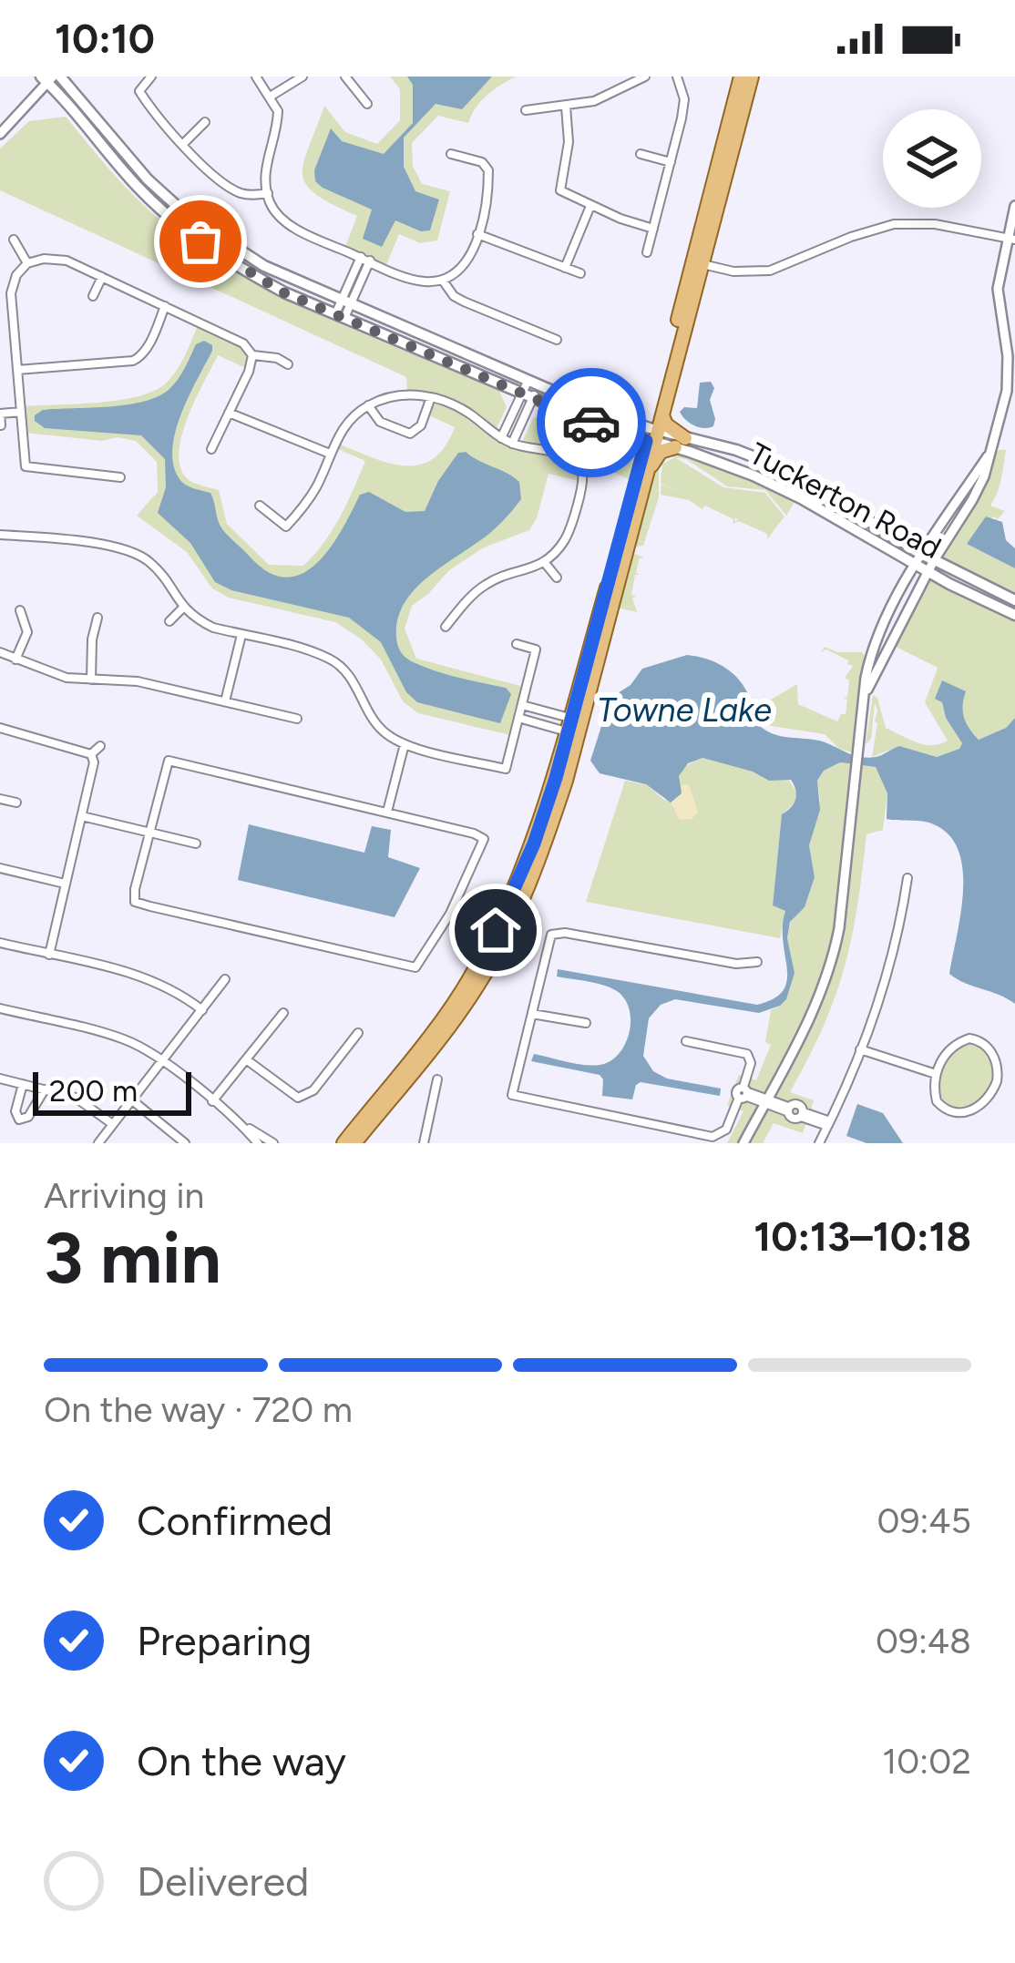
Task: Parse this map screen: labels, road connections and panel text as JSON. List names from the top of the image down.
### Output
{
  "streets": {
    "main road": ["Tuckerton Road"]
  },
  "water": ["Towne Lake"],
  "scale_bar": "200 m",
  "page": {
    "status": "10:10",
    "scale": "200 m",
    "heading": ["3 min", "Arriving in", "10:13–10:18"],
    "bar": "On the way · 720 m",
    "list": [
      ["Confirmed", "09:45"],
      ["Preparing", "09:48"],
      ["On the way", "10:02"],
      "Delivered"
    ]
  }
}
